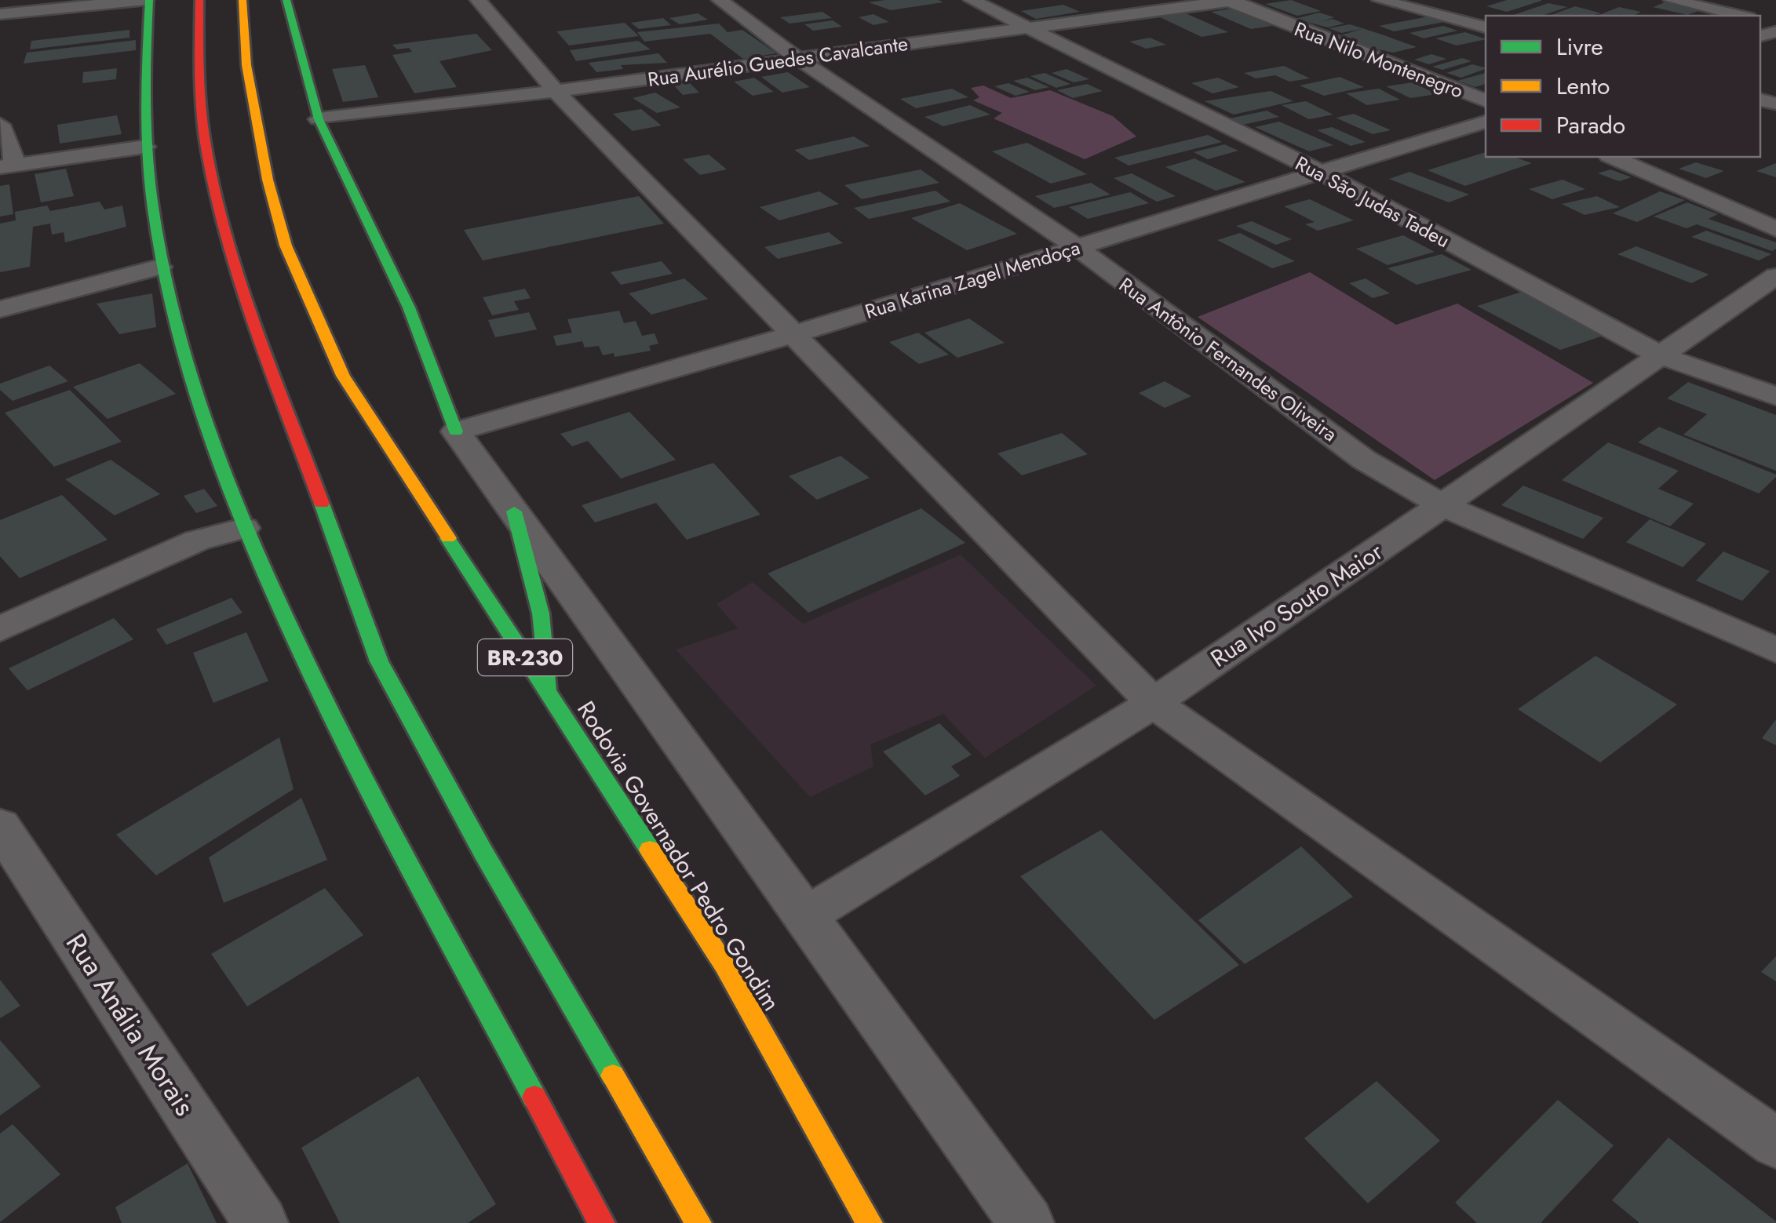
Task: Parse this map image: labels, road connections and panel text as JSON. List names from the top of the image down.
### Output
{
  "streets": {
    "main road": ["BR-230", "Rodovia Governador Pedro Gondim"],
    "street": [
      "Rua Nilo Montenegro",
      "Rua Aurélio Guedes Cavalcante",
      "Rua São Judas Tadeu",
      "Rua Karina Zagel Mendoça",
      "Rua Antônio Fernandes Oliveira",
      "Rua Ivo Souto Maior",
      "Rua Anália Morais"
    ]
  },
  "crossings": [
    ["Rua Nilo Montenegro", "Rua Aurélio Guedes Cavalcante"],
    ["Rua Aurélio Guedes Cavalcante", "Rua São Judas Tadeu"],
    ["Rua Aurélio Guedes Cavalcante", "Rua Antônio Fernandes Oliveira"],
    ["Rua São Judas Tadeu", "Rua Karina Zagel Mendoça"],
    ["Rua São Judas Tadeu", "Rua Ivo Souto Maior"],
    ["Rua Karina Zagel Mendoça", "Rua Antônio Fernandes Oliveira"],
    ["Rua Antônio Fernandes Oliveira", "Rua Ivo Souto Maior"]
  ],
  "legend": ["Livre", "Lento", "Parado"]
}
